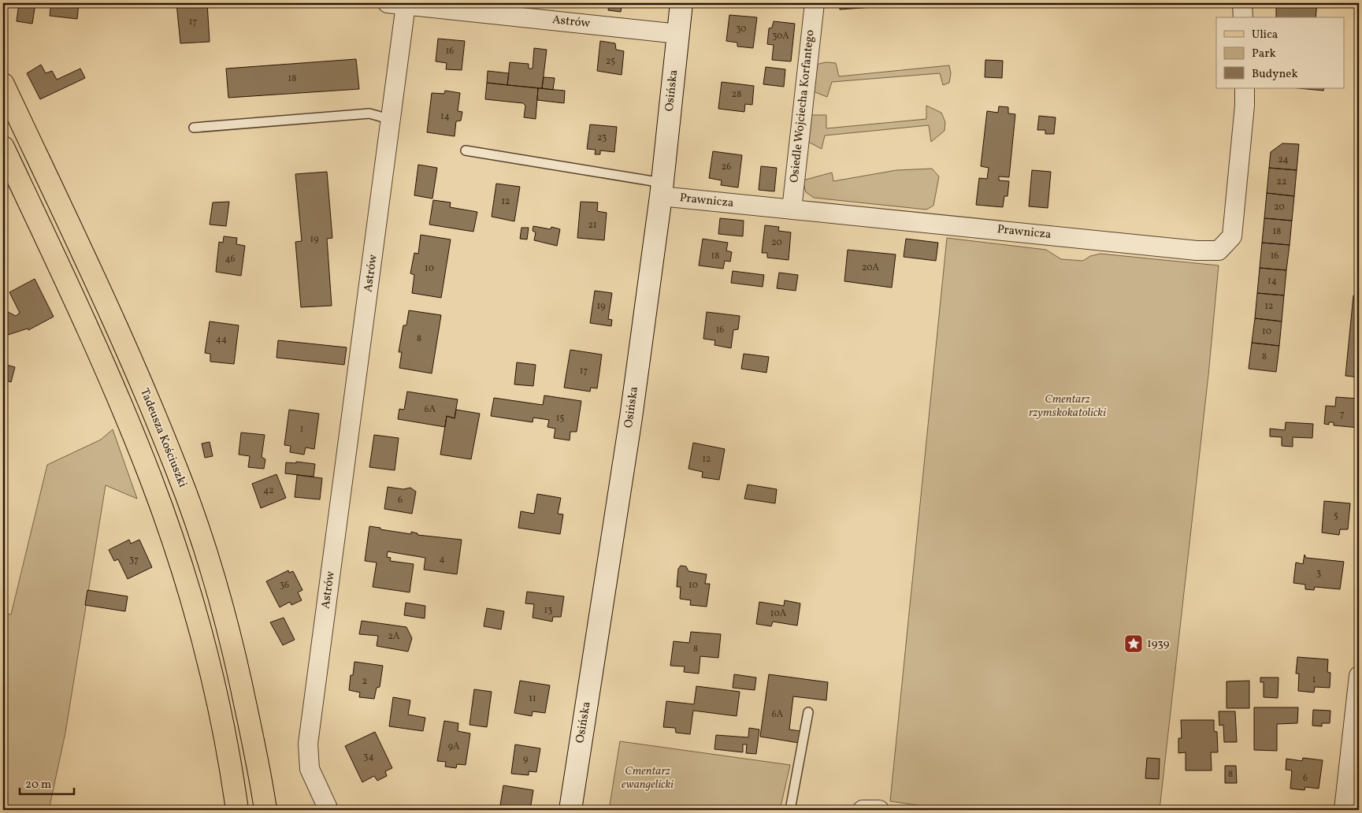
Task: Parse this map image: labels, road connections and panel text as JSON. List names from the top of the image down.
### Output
{
  "streets": {
    "main road": ["Tadeusza Kościuszki"],
    "street": [
      "Astrów",
      "Osińska",
      "Osiedle Wojciecha Korfantego",
      "Prawnicza"
    ]
  },
  "crossings": [
    ["Astrów", "Osińska"],
    ["Osińska", "Prawnicza"],
    ["Osiedle Wojciecha Korfantego", "Prawnicza"]
  ],
  "parks": ["Cmentarz rzymskokatolicki", "Cmentarz ewangelicki"],
  "places": {
    "place": ["1939"]
  },
  "house_numbers": [
    "17",
    "30",
    "30A",
    "16",
    "25",
    "18",
    "28",
    "14",
    "23",
    "24",
    "26",
    "22",
    "12",
    "20",
    "21",
    "18",
    "19",
    "20",
    "18",
    "16",
    "46",
    "20A",
    "10",
    "14",
    "19",
    "12",
    "16",
    "10",
    "8",
    "44",
    "8",
    "17",
    "6A",
    "7",
    "15",
    "1",
    "12",
    "42",
    "6",
    "5",
    "4",
    "37",
    "3",
    "36",
    "10",
    "13",
    "10A",
    "2A",
    "8",
    "1",
    "2",
    "11",
    "6A",
    "9A",
    "34",
    "9",
    "8",
    "6"
  ],
  "legend": ["Ulica", "Park", "Budynek"],
  "scale_bar": "20 m"
}
